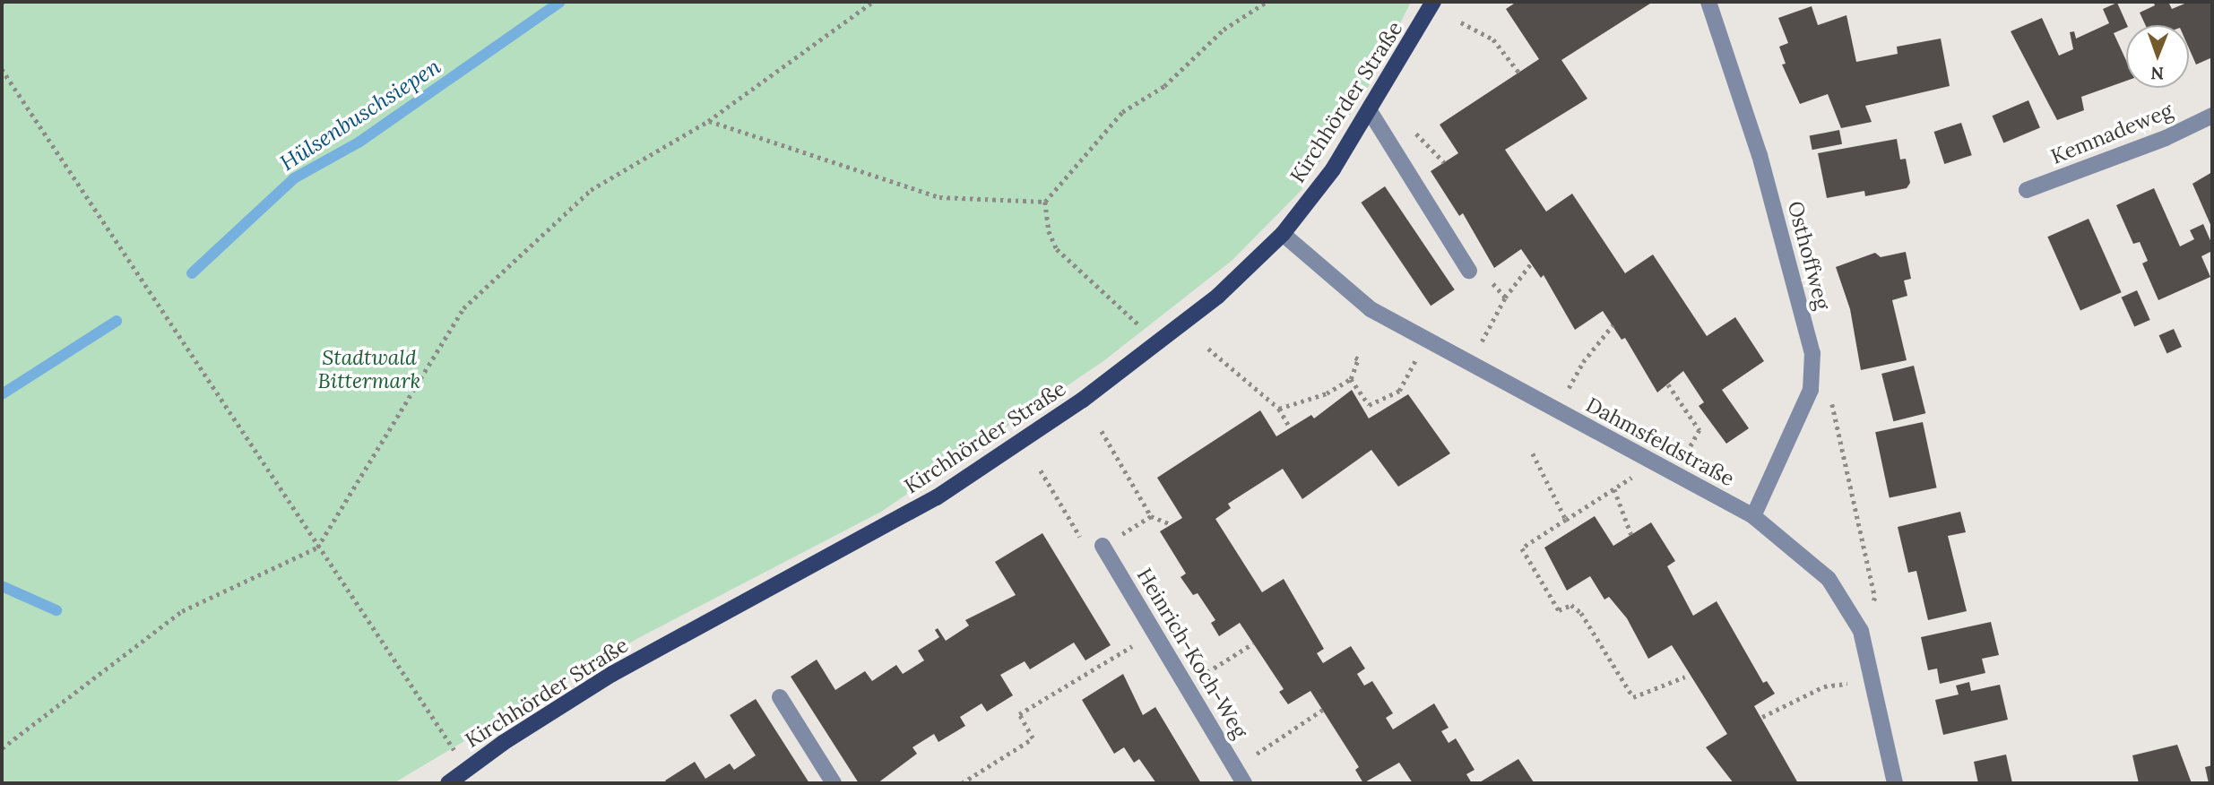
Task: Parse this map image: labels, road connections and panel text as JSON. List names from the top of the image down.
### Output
{
  "streets": {
    "main road": ["Kirchhörder Straße"],
    "street": [
      "Kemnadeweg",
      "Osthoffweg",
      "Dahmsfeldstraße",
      "Heinrich-Koch-Weg"
    ]
  },
  "crossings": [
    ["Kirchhörder Straße", "Dahmsfeldstraße"],
    ["Osthoffweg", "Dahmsfeldstraße"]
  ],
  "water": ["Hülsenbuschsiepen"],
  "parks": ["Stadtwald Bittermark"],
  "north": "bottom"
}
